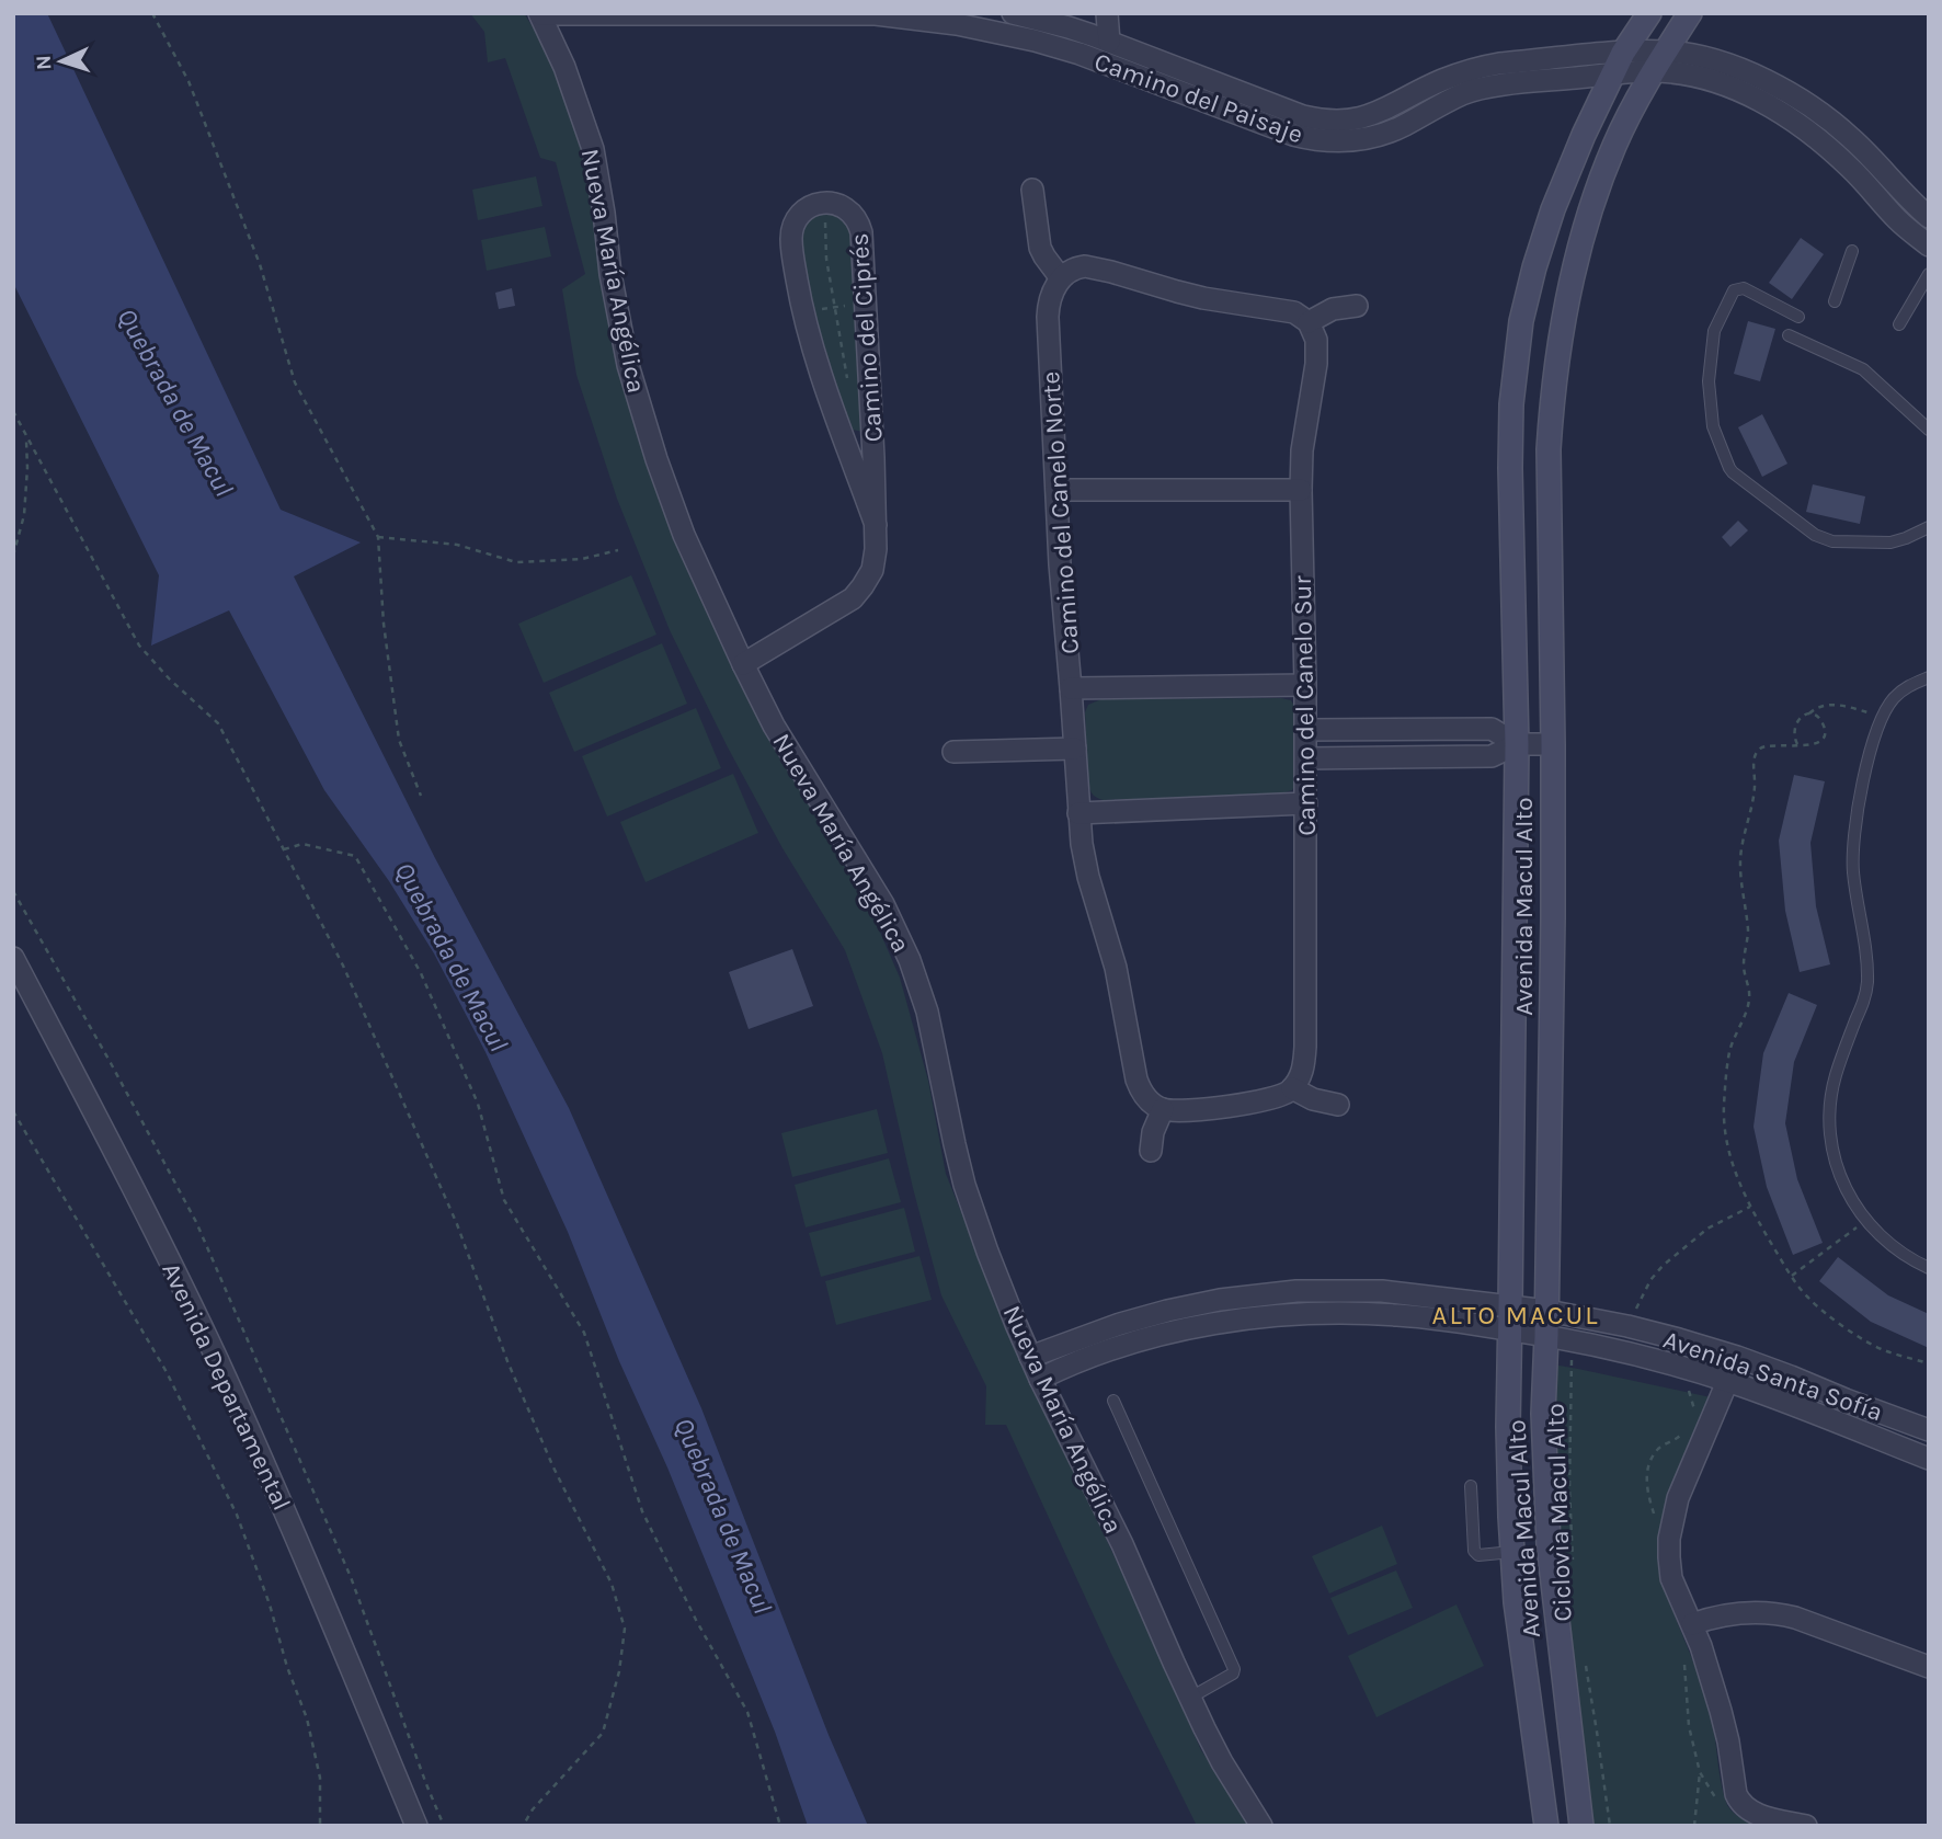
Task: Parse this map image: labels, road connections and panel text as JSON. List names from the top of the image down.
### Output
{
  "streets": {
    "street": [
      "Camino del Paisaje",
      "Nueva María Angélica",
      "Camino del Ciprés",
      "Camino del Canelo Norte",
      "Camino del Canelo Sur",
      "Avenida Macul Alto",
      "Avenida Santa Sofía",
      "Avenida Departamental"
    ],
    "path": ["Ciclovìa Macul Alto"]
  },
  "crossings": [
    ["Camino del Paisaje", "Nueva María Angélica"],
    ["Camino del Paisaje", "Avenida Macul Alto"],
    ["Nueva María Angélica", "Camino del Ciprés"],
    ["Nueva María Angélica", "Avenida Santa Sofía"],
    ["Avenida Macul Alto", "Avenida Santa Sofía"],
    ["Avenida Macul Alto", "Ciclovìa Macul Alto"],
    ["Avenida Santa Sofía", "Ciclovìa Macul Alto"]
  ],
  "districts": ["ALTO MACUL"],
  "water": ["Quebrada de Macul"],
  "north": "left"
}
